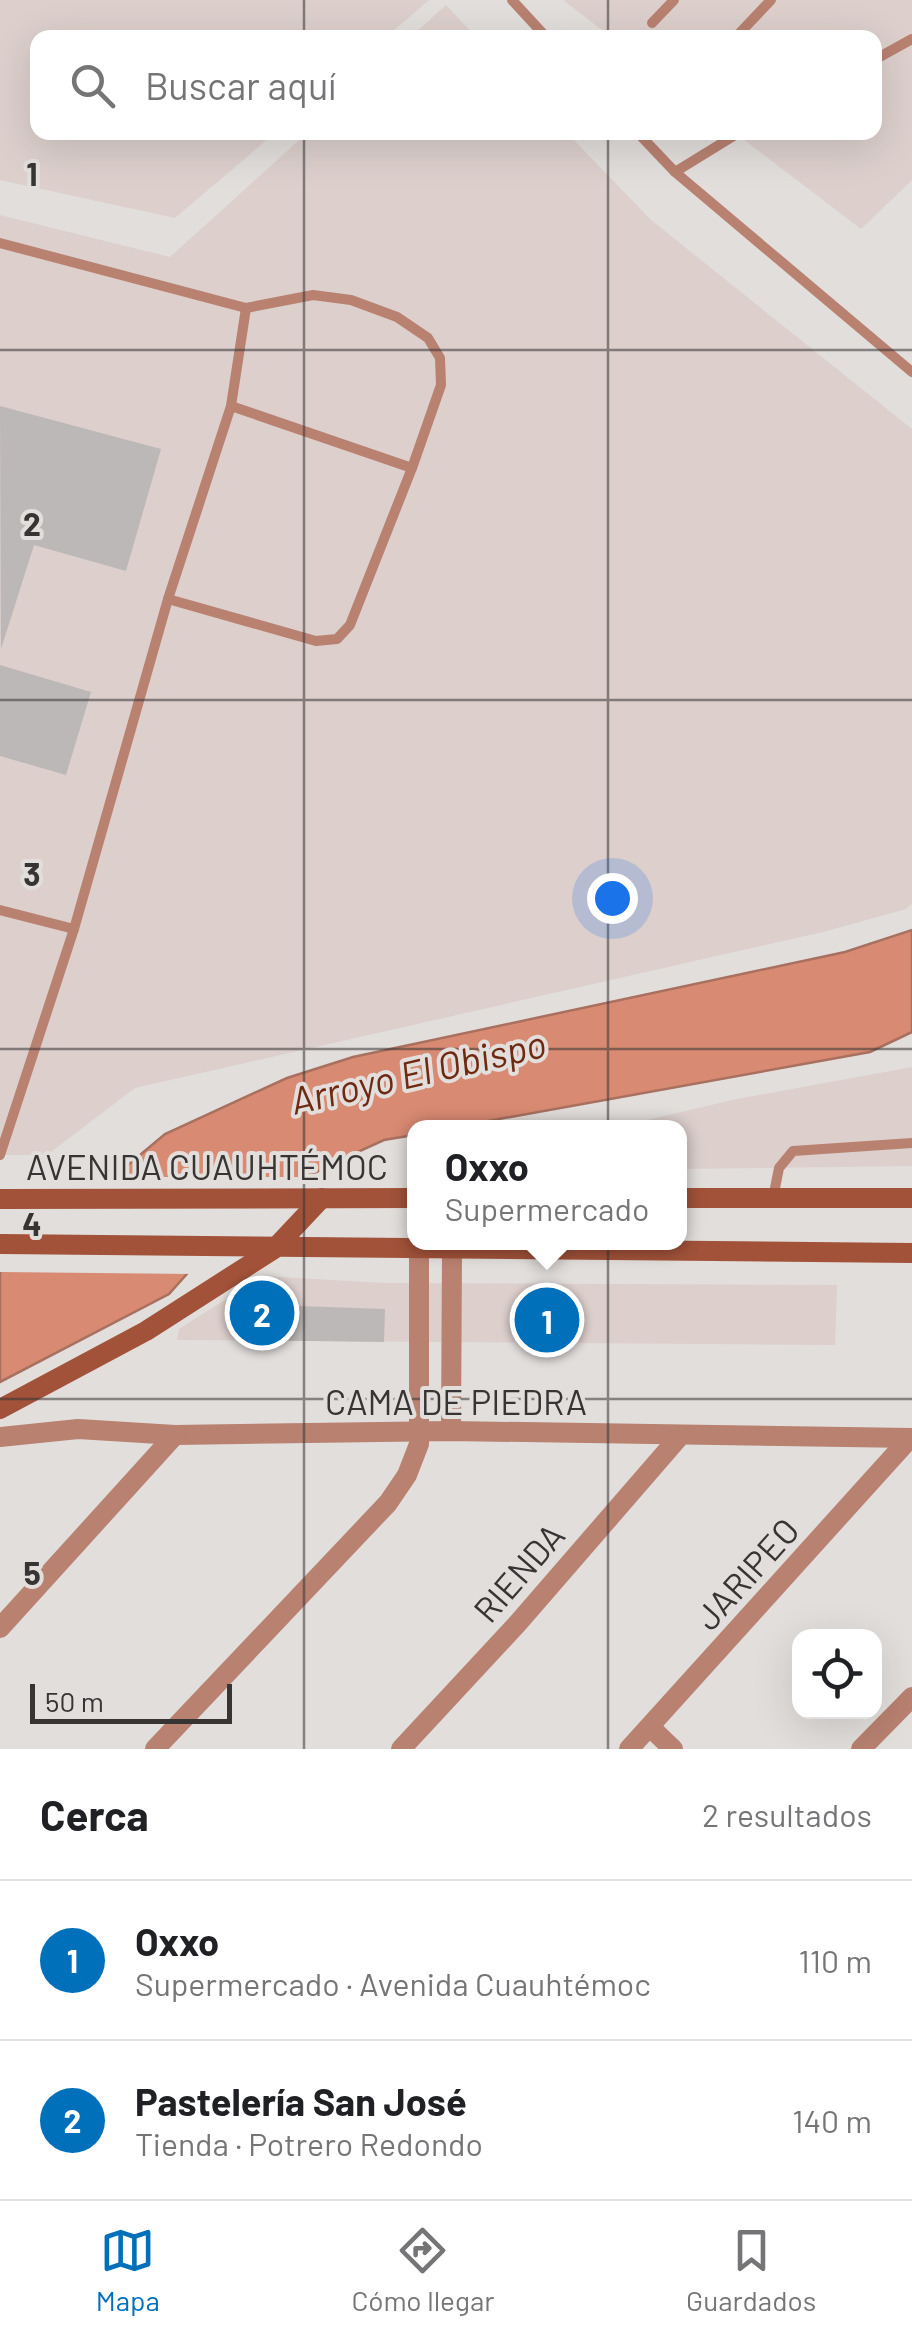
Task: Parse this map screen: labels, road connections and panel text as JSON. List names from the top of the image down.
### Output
{
  "streets": {
    "main road": ["AVENIDA CUAUHTÉMOC"],
    "street": ["CAMA DE PIEDRA", "RIENDA", "JARIPEO"]
  },
  "crossings": [
    ["CAMA DE PIEDRA", "RIENDA"],
    ["CAMA DE PIEDRA", "JARIPEO"]
  ],
  "water": ["Arroyo El Obispo"],
  "scale_bar": "50 m",
  "page": {
    "search": "Buscar aquí",
    "popup": ["Oxxo", "Supermercado"],
    "pins": ["2", "1"],
    "scale": "50 m",
    "heading": ["Cerca", "2 resultados"],
    "list": [
      {
        "mark": "1",
        "name": "Oxxo",
        "note": "Supermercado · Avenida Cuauhtémoc",
        "value": "110 m"
      },
      {
        "mark": "2",
        "name": "Pastelería San José",
        "note": "Tienda · Potrero Redondo",
        "value": "140 m"
      }
    ],
    "nav": ["Mapa", "Cómo llegar", "Guardados"]
  },
  "grid": {
    "rows": [
      "1",
      "2",
      "3",
      "4",
      "5"
    ]
  }
}
